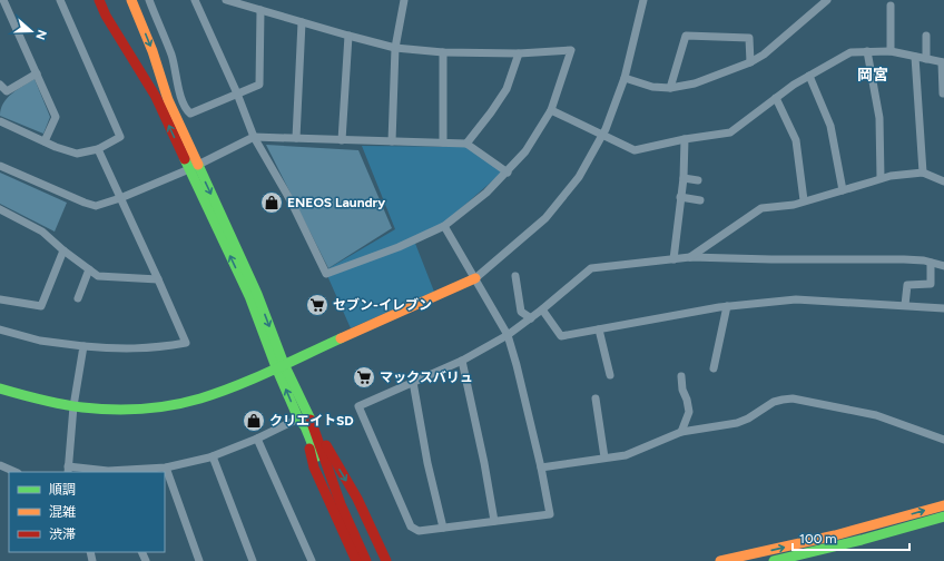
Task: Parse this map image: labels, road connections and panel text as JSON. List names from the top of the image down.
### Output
{
  "districts": ["岡宮"],
  "places": {
    "shop": ["ENEOS Laundry", "クリエイトSD"],
    "supermarket": ["セブン-イレブン", "マックスバリュ"]
  },
  "legend": ["順調", "混雑", "渋滞"],
  "scale_bar": "100 m",
  "north": "right"
}
